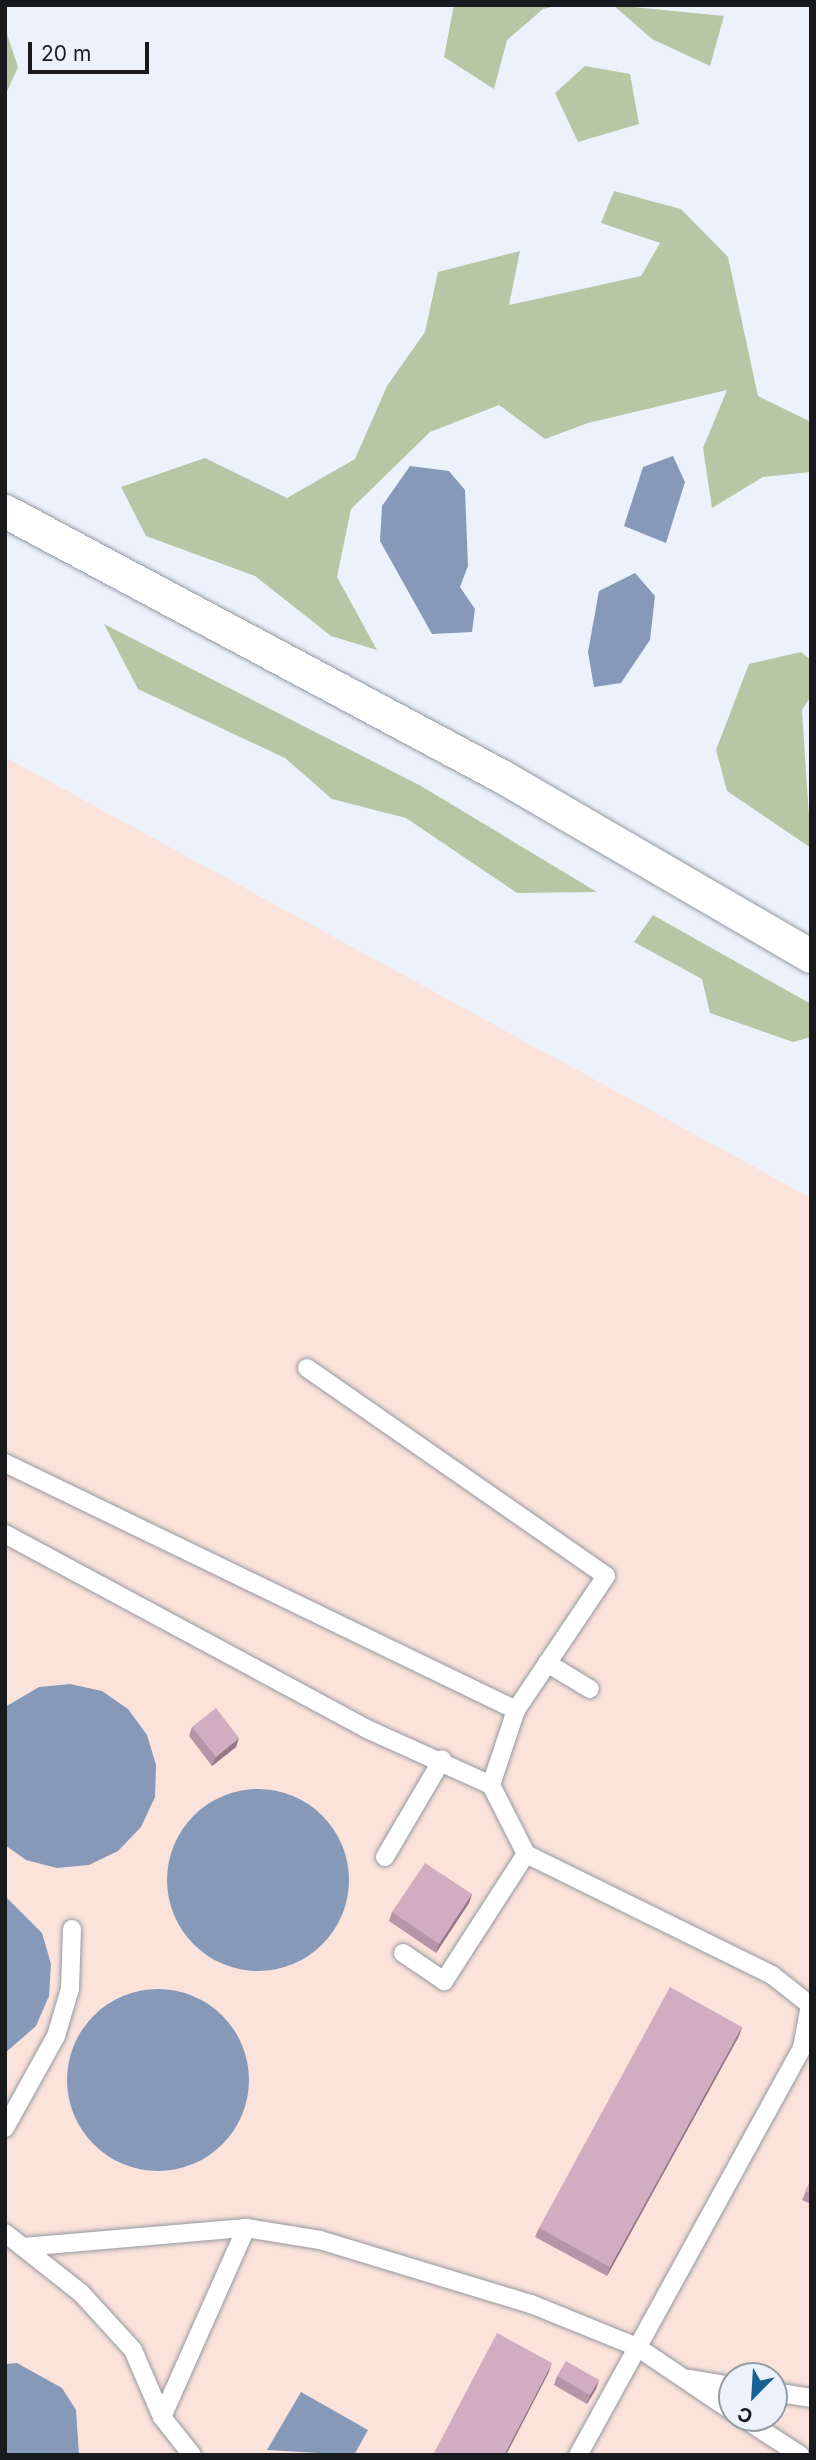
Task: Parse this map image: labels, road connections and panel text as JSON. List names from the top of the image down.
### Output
{
  "scale_bar": "20 m",
  "north": "bottom left"
}
